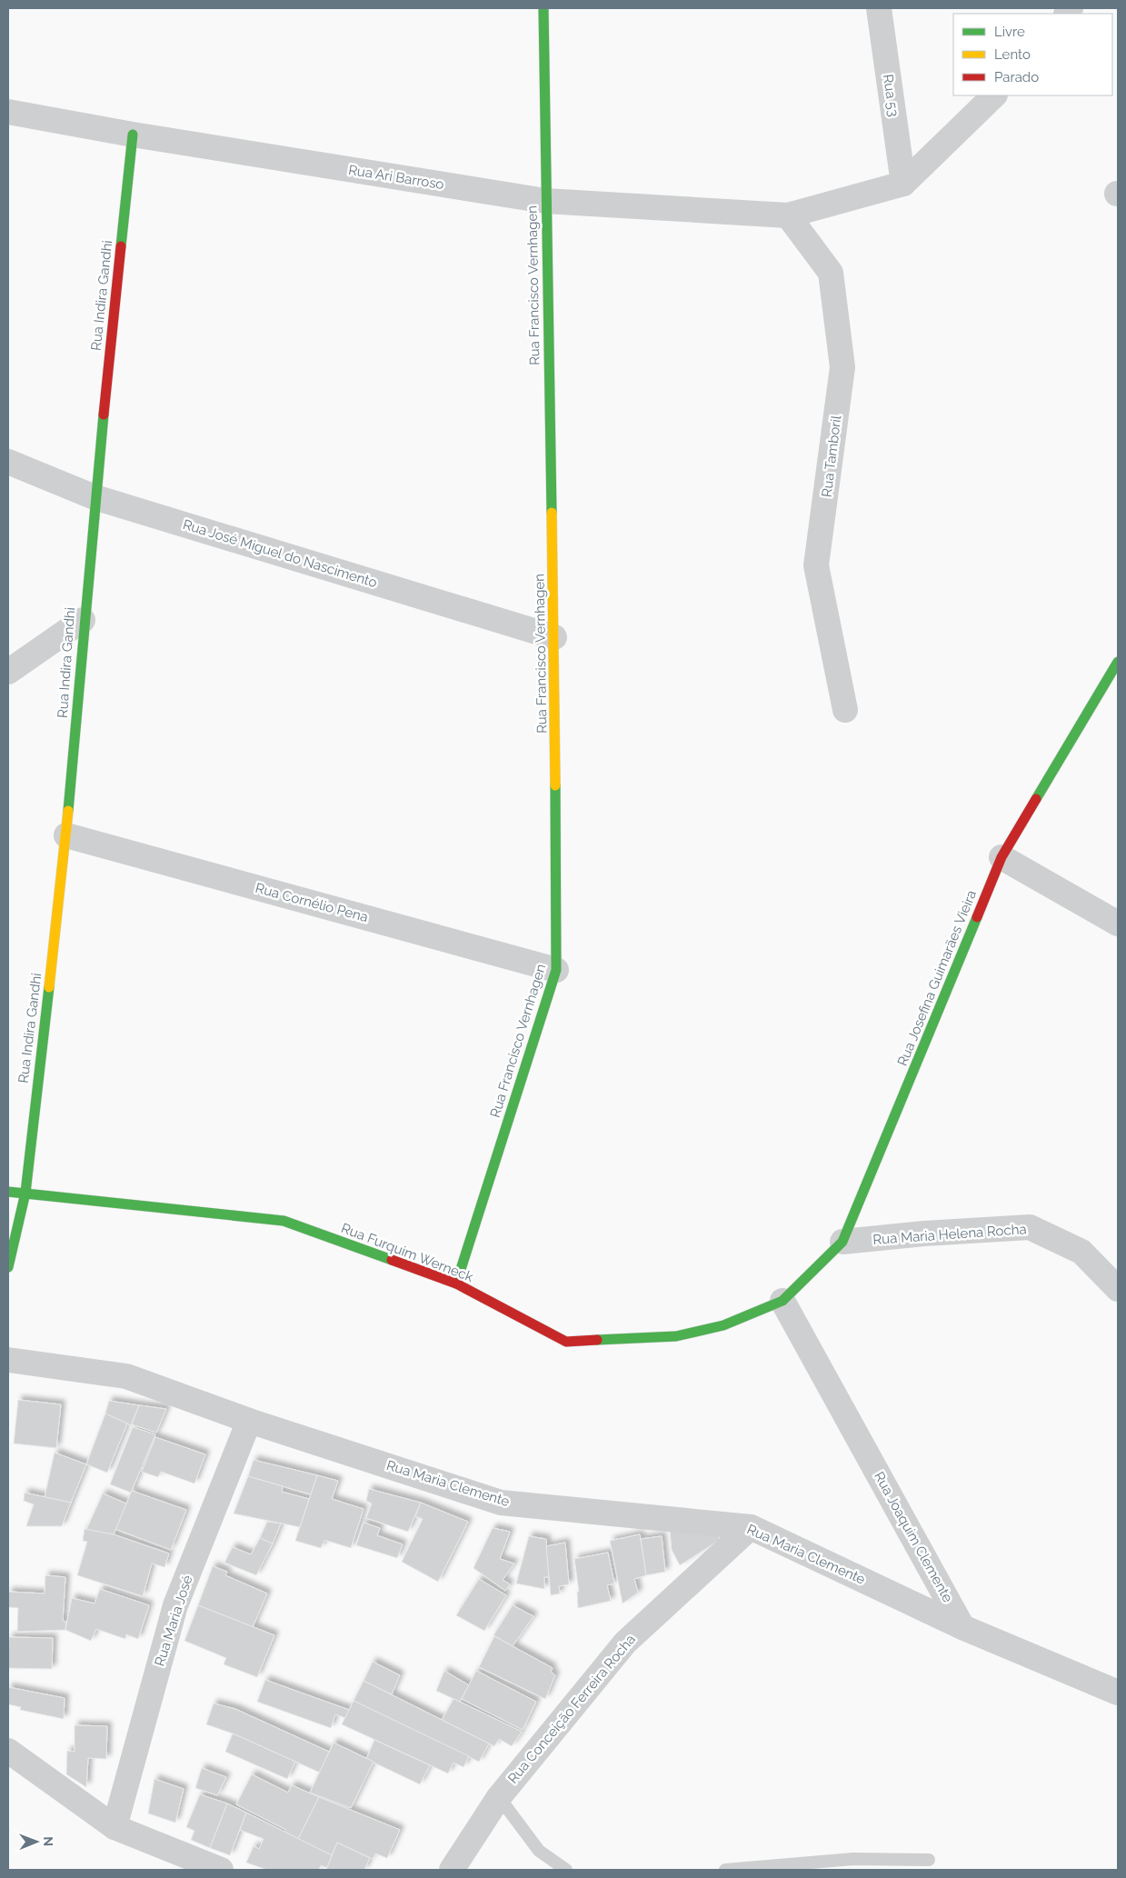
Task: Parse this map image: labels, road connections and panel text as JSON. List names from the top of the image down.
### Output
{
  "streets": {
    "street": [
      "Rua 53",
      "Rua Ari Barroso",
      "Rua Francisco Vernhagen",
      "Rua Indira Gandhi",
      "Rua Tamboril",
      "Rua José Miguel do Nascimento",
      "Rua Cornélio Pena",
      "Rua Josefina Guimarães Vieira",
      "Rua Maria Helena Rocha",
      "Rua Furquim Werneck",
      "Rua Maria Clemente",
      "Rua Joaquim Clemente",
      "Rua Maria José",
      "Rua Conceição Ferreira Rocha"
    ]
  },
  "crossings": [
    ["Rua 53", "Rua Ari Barroso"],
    ["Rua Ari Barroso", "Rua Francisco Vernhagen"],
    ["Rua Ari Barroso", "Rua Indira Gandhi"],
    ["Rua Ari Barroso", "Rua Tamboril"],
    ["Rua Francisco Vernhagen", "Rua José Miguel do Nascimento"],
    ["Rua Francisco Vernhagen", "Rua Cornélio Pena"],
    ["Rua Francisco Vernhagen", "Rua Furquim Werneck"],
    ["Rua Indira Gandhi", "Rua José Miguel do Nascimento"],
    ["Rua Indira Gandhi", "Rua Cornélio Pena"],
    ["Rua Indira Gandhi", "Rua Furquim Werneck"],
    ["Rua Josefina Guimarães Vieira", "Rua Maria Helena Rocha"],
    ["Rua Josefina Guimarães Vieira", "Rua Furquim Werneck"],
    ["Rua Josefina Guimarães Vieira", "Rua Joaquim Clemente"],
    ["Rua Furquim Werneck", "Rua Joaquim Clemente"],
    ["Rua Maria Clemente", "Rua Joaquim Clemente"],
    ["Rua Maria Clemente", "Rua Maria José"],
    ["Rua Maria Clemente", "Rua Conceição Ferreira Rocha"]
  ],
  "legend": ["Livre", "Lento", "Parado"],
  "north": "right"
}
